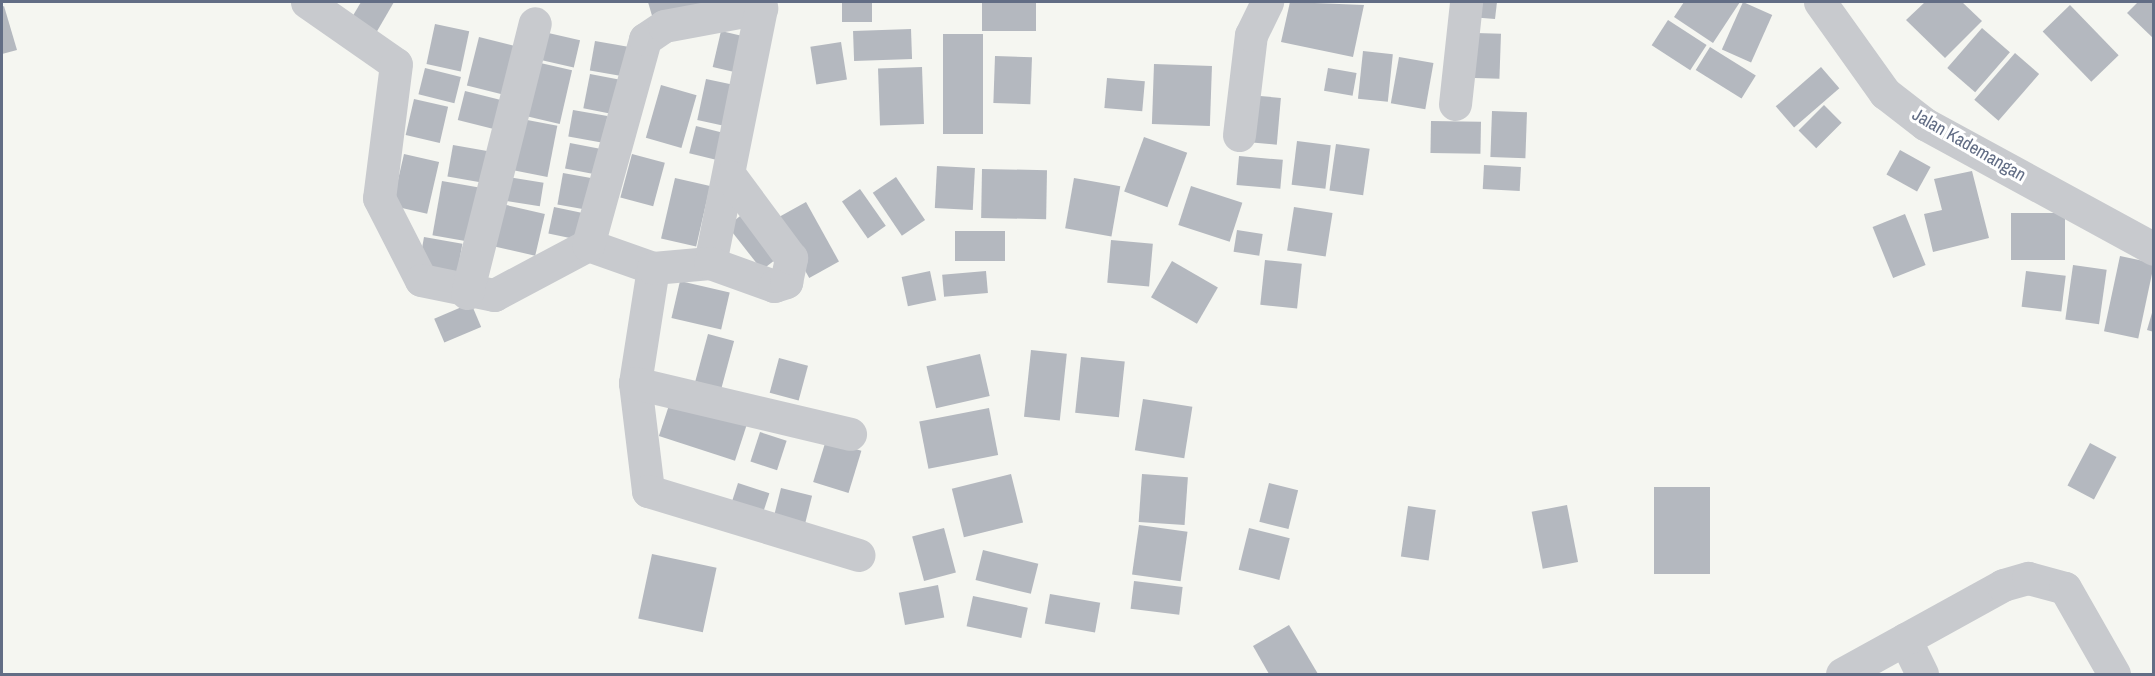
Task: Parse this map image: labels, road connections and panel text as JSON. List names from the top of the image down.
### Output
{
  "streets": {
    "street": ["Jalan Kademangan"]
  }
}
